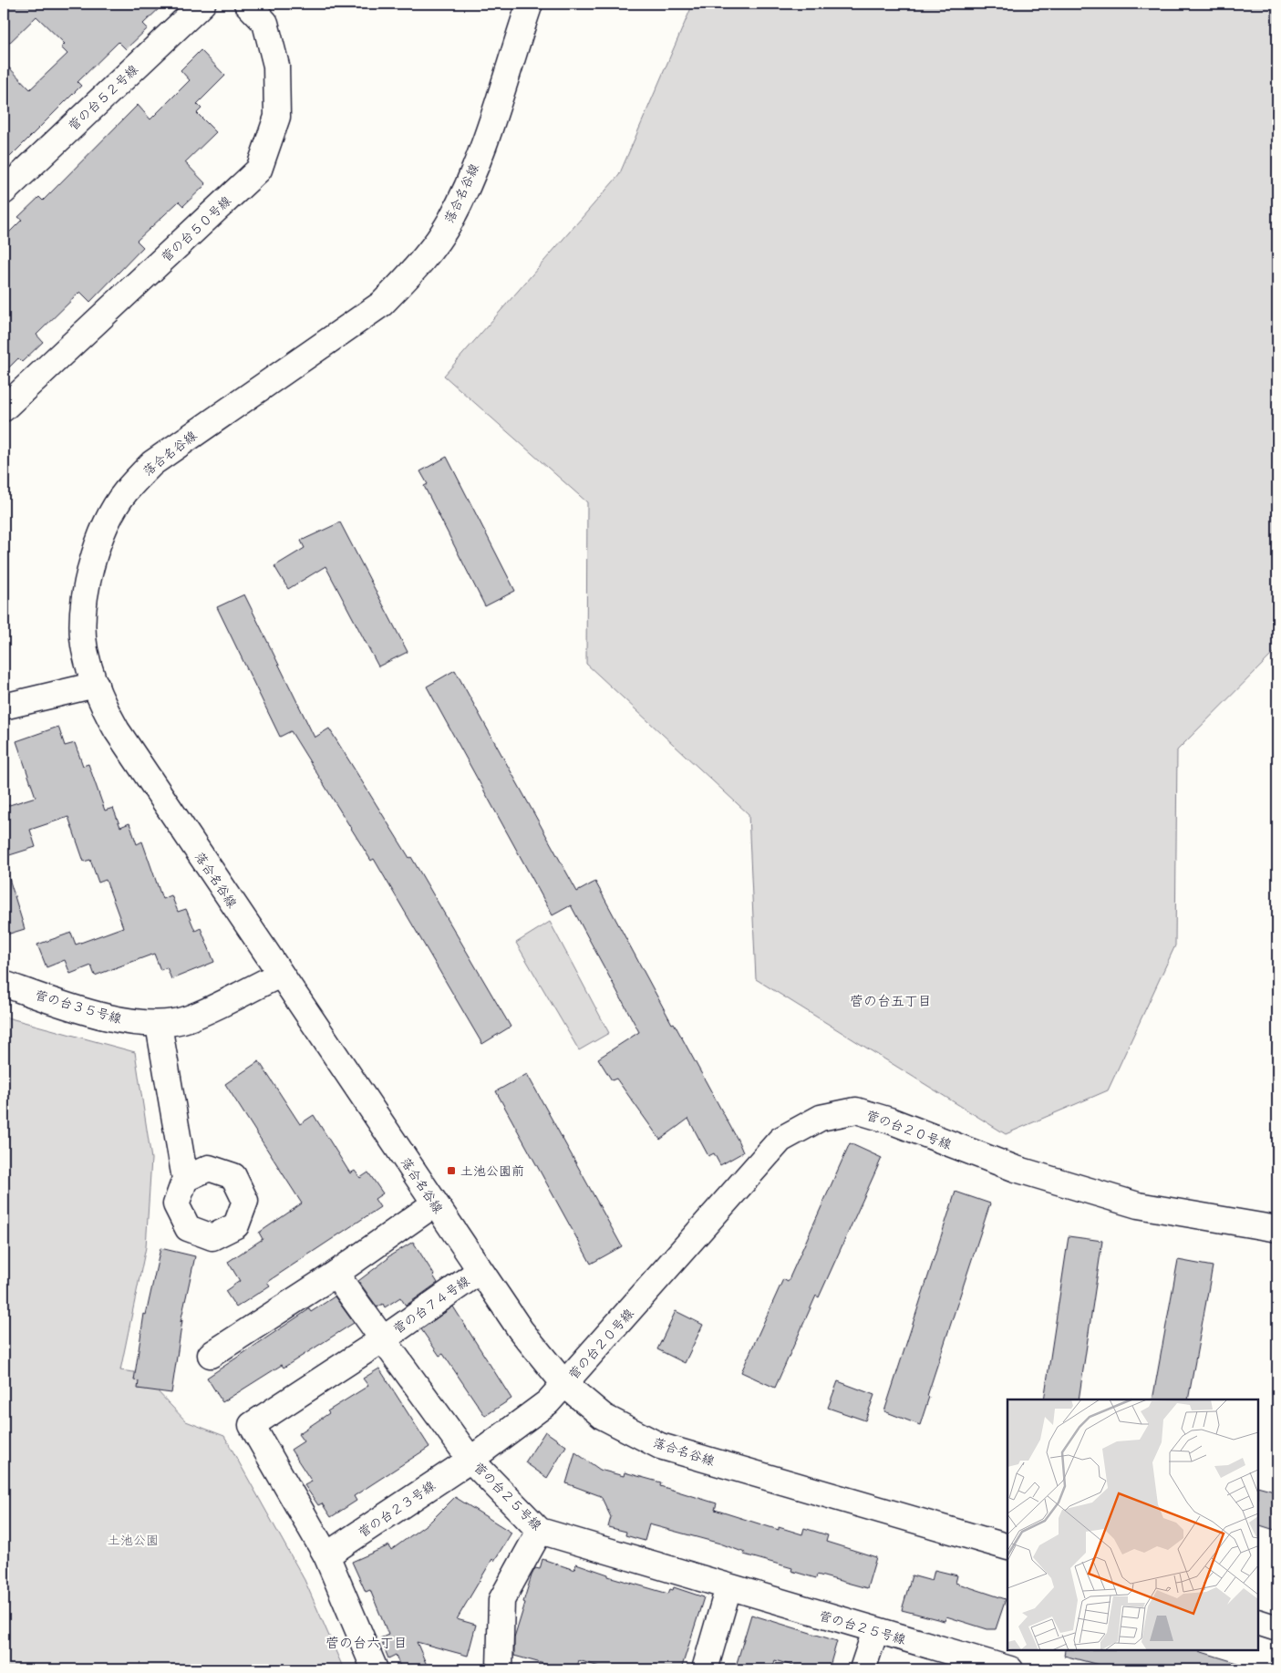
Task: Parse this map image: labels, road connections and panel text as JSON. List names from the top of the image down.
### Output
{
  "streets": {
    "street": [
      "菅の台５２号線",
      "落合名谷線",
      "菅の台５０号線",
      "菅の台３５号線",
      "菅の台２０号線",
      "菅の台７４号線",
      "菅の台２５号線",
      "菅の台２３号線"
    ]
  },
  "crossings": [
    ["落合名谷線", "菅の台３５号線"],
    ["落合名谷線", "菅の台２０号線"],
    ["落合名谷線", "菅の台７４号線"],
    ["落合名谷線", "菅の台２３号線"],
    ["菅の台２０号線", "菅の台２３号線"],
    ["菅の台７４号線", "菅の台２５号線"],
    ["菅の台２５号線", "菅の台２３号線"]
  ],
  "districts": ["菅の台五丁目", "菅の台六丁目"],
  "parks": ["土池公園"],
  "places": {
    "transit": ["土池公園前"]
  }
}
